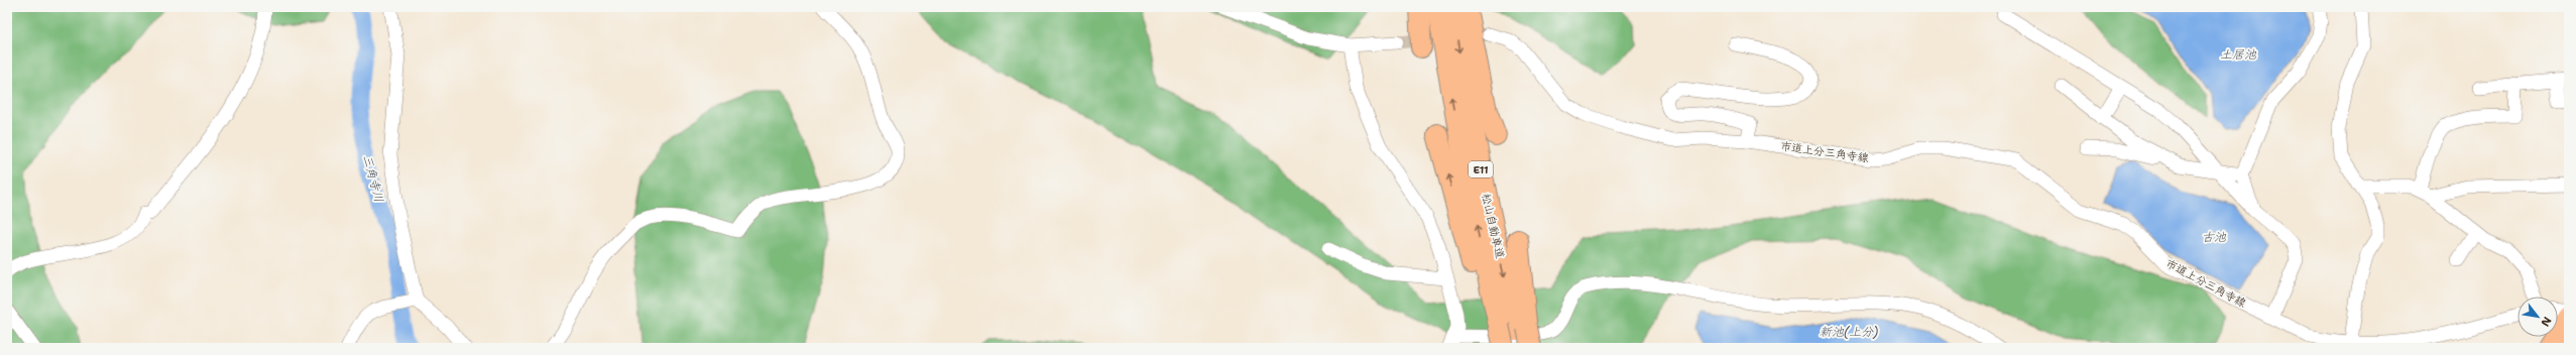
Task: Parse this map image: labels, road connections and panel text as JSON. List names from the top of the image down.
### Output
{
  "streets": {
    "highway": ["E11", "松山自動車道"],
    "street": ["市道上分三角寺線"]
  },
  "water": [
    "土居池",
    "三角寺川",
    "古池",
    "新池(上分)"
  ],
  "north": "bottom right"
}
